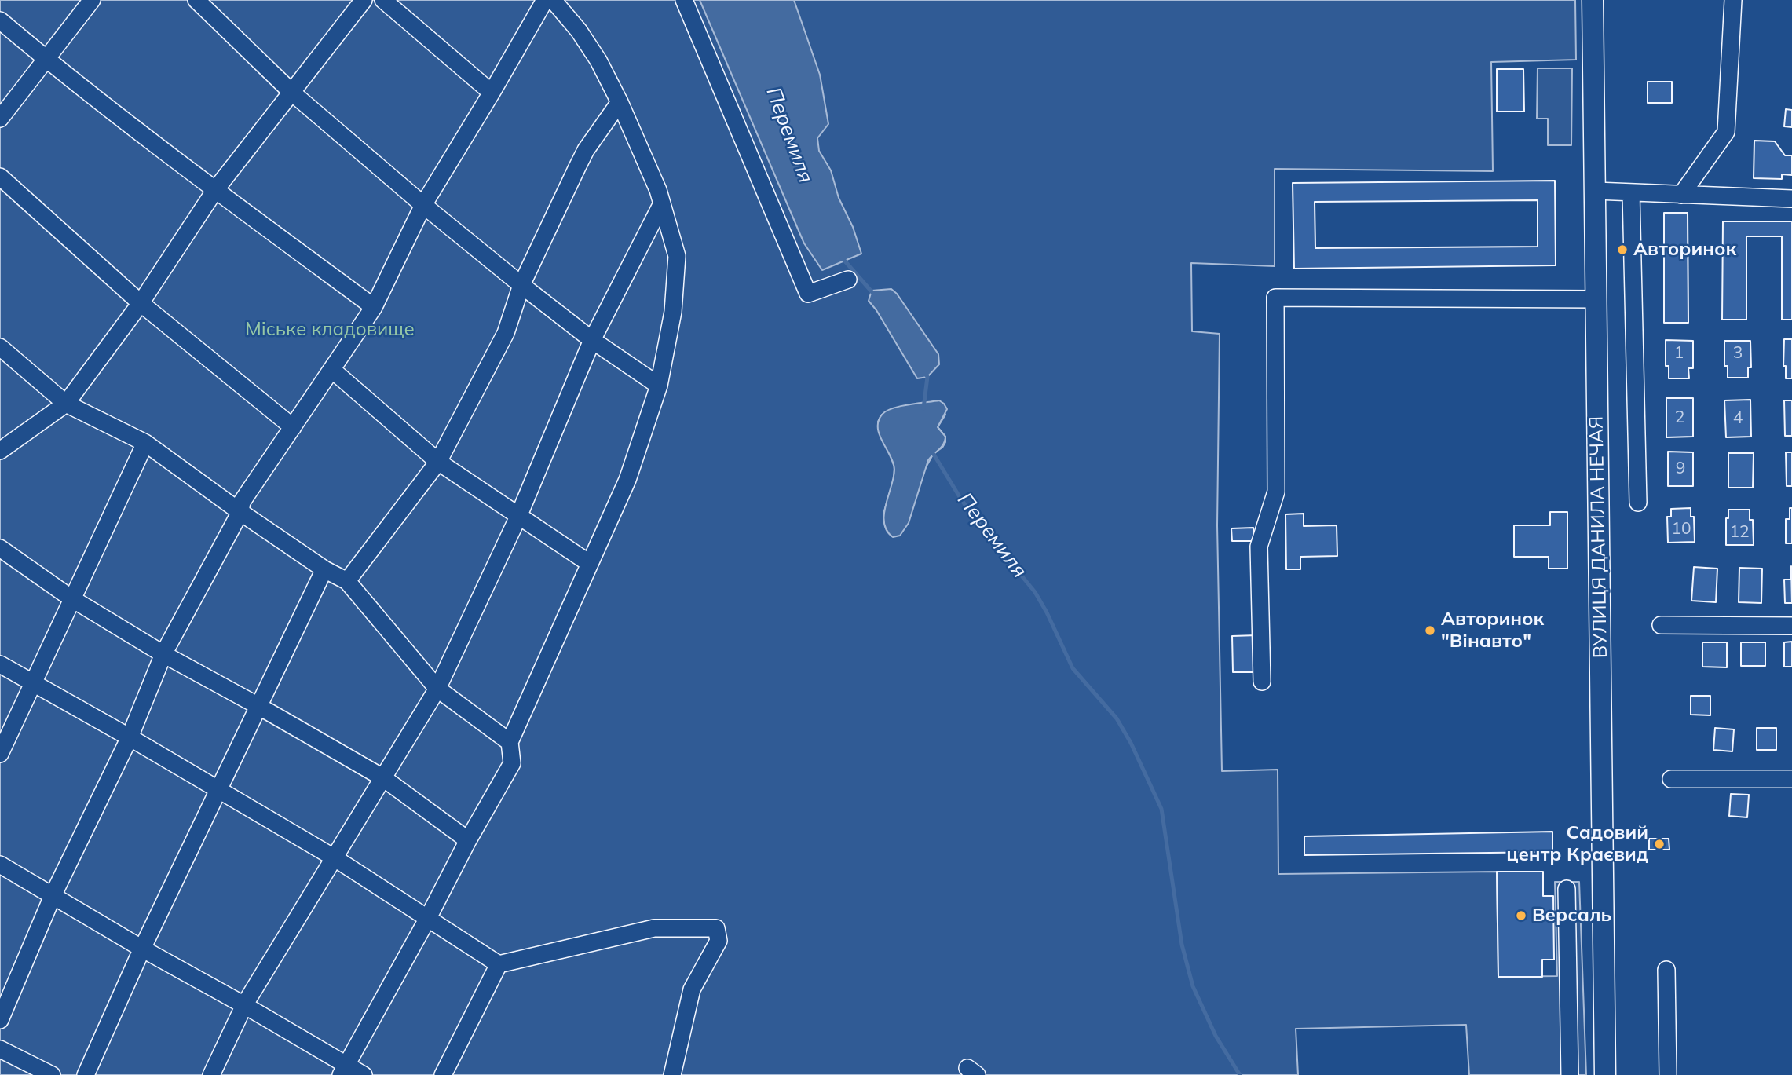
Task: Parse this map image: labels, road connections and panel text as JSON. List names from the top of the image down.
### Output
{
  "streets": {
    "main road": ["ВУЛИЦЯ ДАНИЛА НЕЧАЯ"]
  },
  "water": ["Перемиля"],
  "parks": ["Міське кладовище"],
  "places": [
    "Авторинок",
    "Авторинок \"Вінавто\"",
    "Садовий центр Краєвид",
    "Версаль"
  ],
  "house_numbers": [
    "1",
    "3",
    "2",
    "4",
    "9",
    "10",
    "12"
  ]
}
